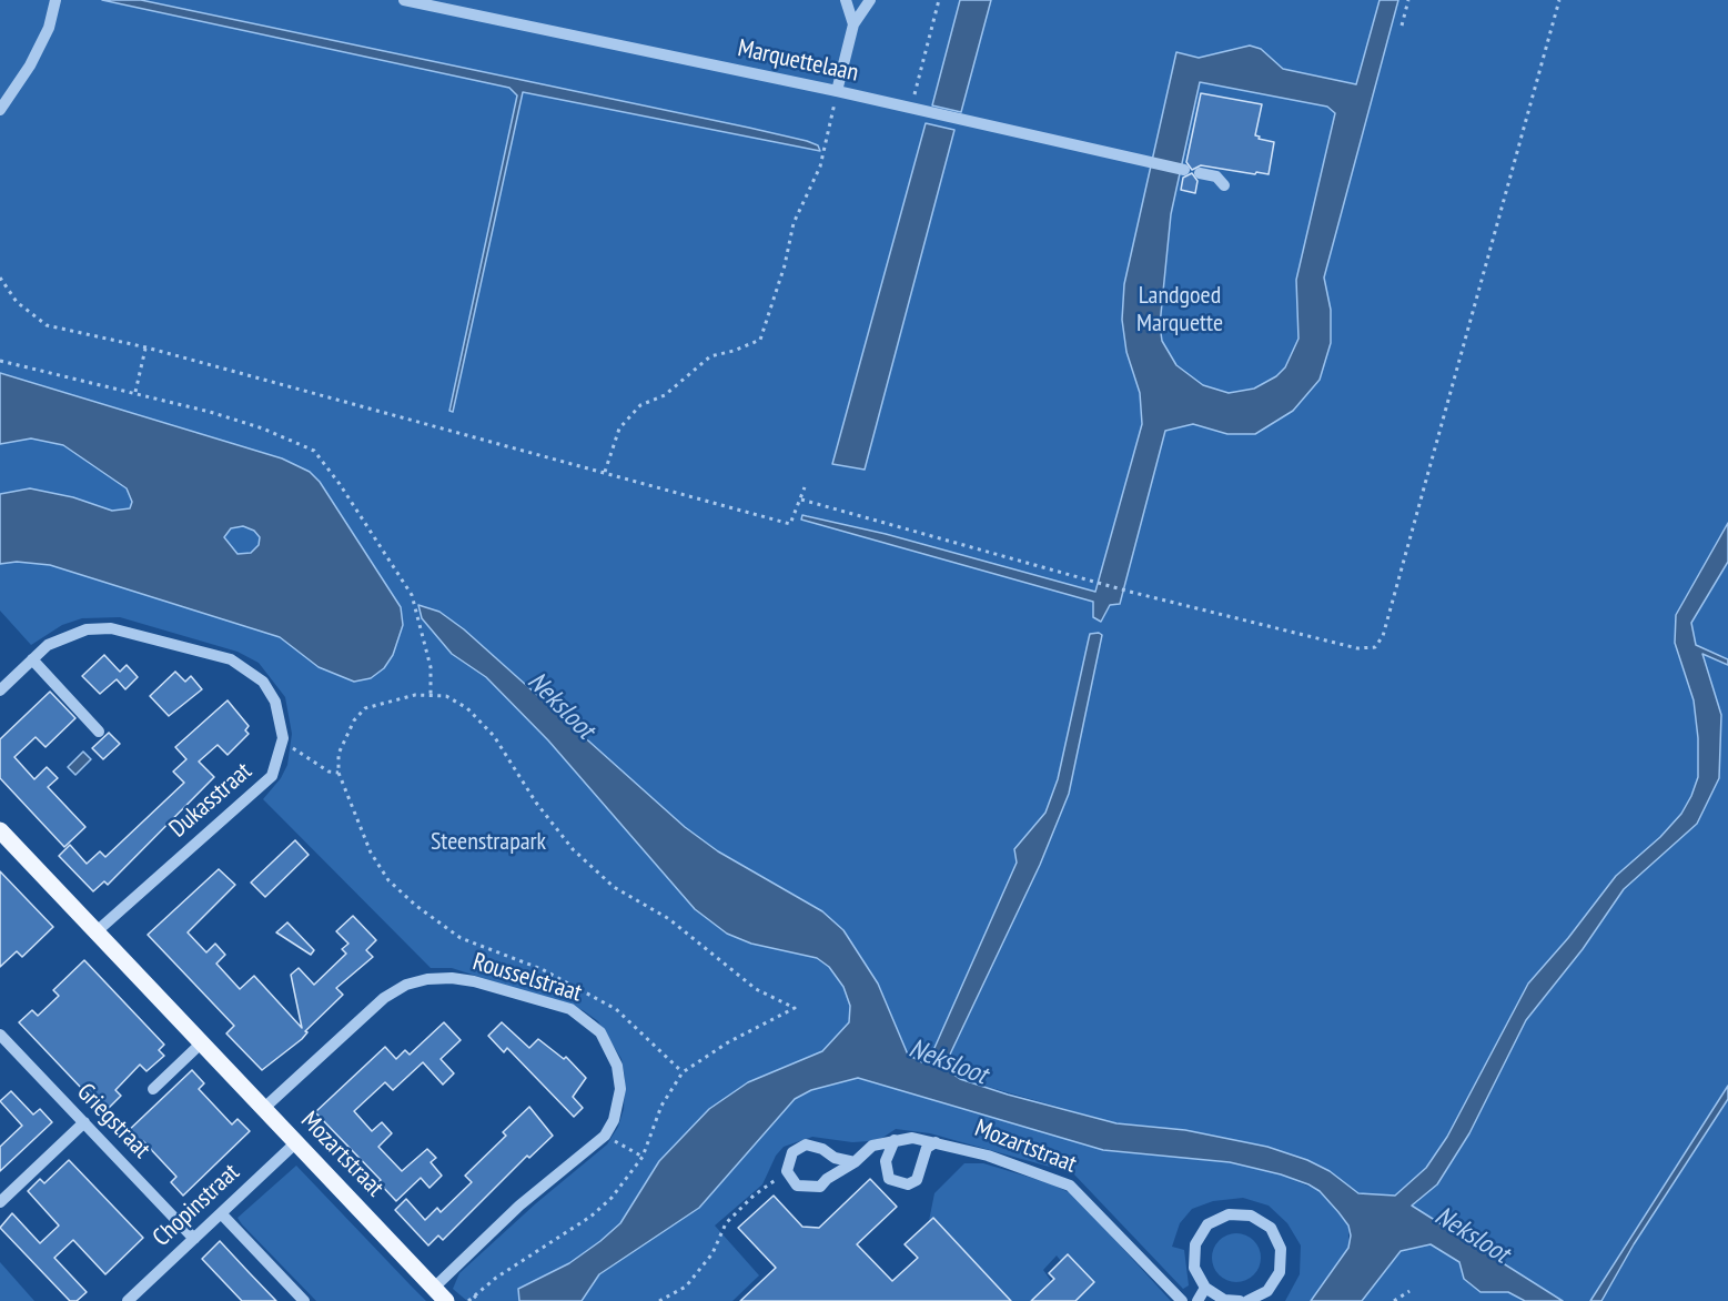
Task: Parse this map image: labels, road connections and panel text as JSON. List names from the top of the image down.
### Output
{
  "streets": {
    "main road": ["Mozartstraat"],
    "street": [
      "Marquettelaan",
      "Dukasstraat",
      "Rousselstraat",
      "Griegstraat",
      "Chopinstraat"
    ]
  },
  "crossings": [
    ["Dukasstraat", "Mozartstraat"],
    ["Rousselstraat", "Mozartstraat"],
    ["Griegstraat", "Chopinstraat"],
    ["Mozartstraat", "Chopinstraat"]
  ],
  "water": ["Neksloot"],
  "parks": ["Landgoed Marquette", "Steenstrapark"]
}
